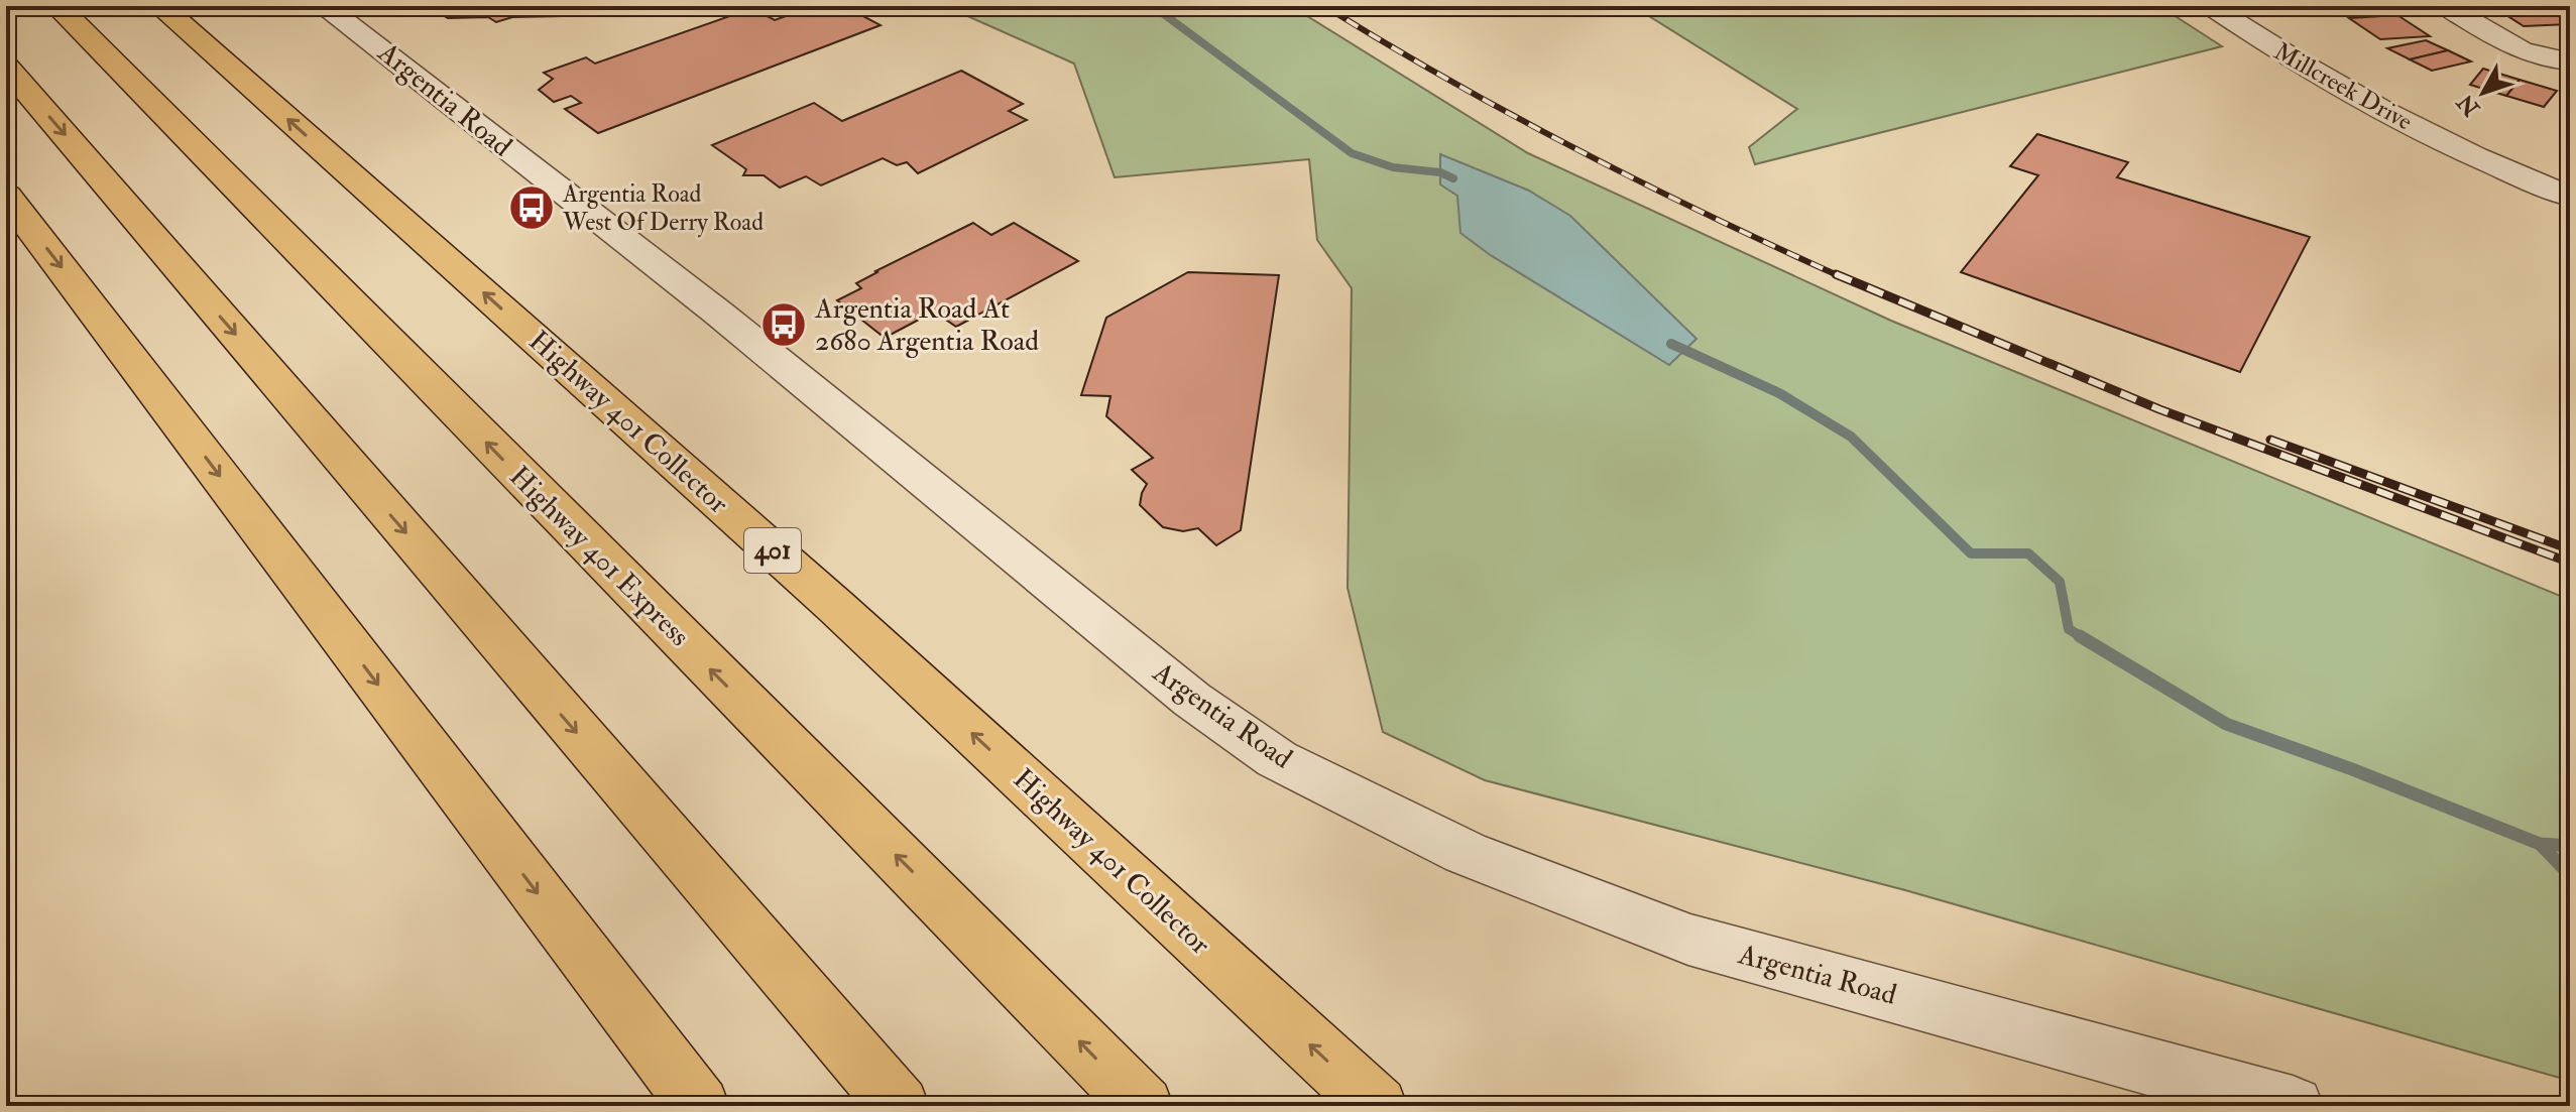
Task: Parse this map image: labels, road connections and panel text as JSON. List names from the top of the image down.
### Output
{
  "streets": {
    "highway": ["Highway 401 Collector", "401", "Highway 401 Express"],
    "street": ["Millcreek Drive", "Argentia Road"]
  },
  "places": {
    "bus stop": ["Argentia Road West Of Derry Road", "Argentia Road At 2680 Argentia Road"]
  },
  "north": "bottom left"
}
